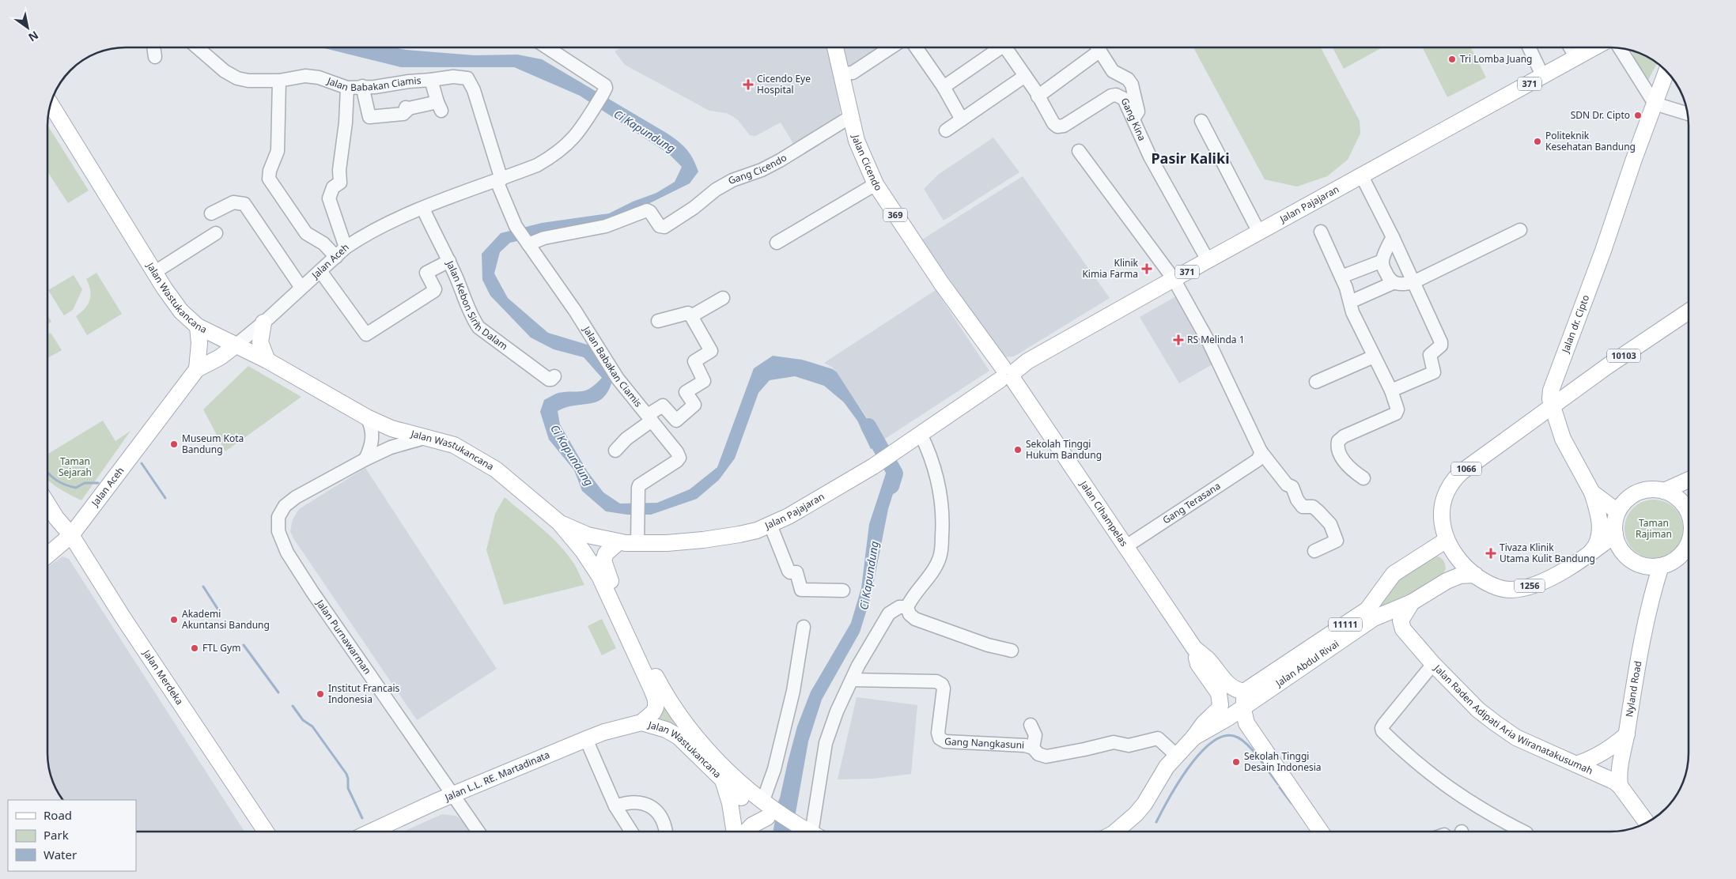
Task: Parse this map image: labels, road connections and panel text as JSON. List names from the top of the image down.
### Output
{
  "streets": {
    "main road": [
      "371",
      "Jalan Cicendo",
      "Jalan Pajajaran",
      "369",
      "Jalan Aceh",
      "Jalan Wastukancana",
      "Jalan dr. Cipto",
      "10103",
      "1066",
      "Jalan Cihampelas",
      "1256",
      "11111",
      "Jalan Abdul Rivai",
      "Jalan Merdeka",
      "Nyland Road",
      "Jalan Raden Adipati Aria Wiranatakusumah",
      "Jalan L.L. RE. Martadinata"
    ],
    "street": [
      "Jalan Babakan Ciamis",
      "Gang Kina",
      "Gang Cicendo",
      "Jalan Kebon Sirih Dalam",
      "Gang Terasana",
      "Jalan Purnawarman",
      "Gang Nangkasuni"
    ]
  },
  "crossings": [
    ["Jalan Babakan Ciamis", "Gang Cicendo"],
    ["Jalan Babakan Ciamis", "Jalan Pajajaran"],
    ["Jalan Babakan Ciamis", "Jalan Aceh"],
    ["Gang Kina", "Jalan Pajajaran"],
    ["Jalan Cicendo", "Gang Cicendo"],
    ["Jalan Cicendo", "Jalan Pajajaran"],
    ["Jalan Cicendo", "Jalan Cihampelas"],
    ["Jalan Pajajaran", "Jalan Wastukancana"],
    ["Jalan Pajajaran", "Jalan Cihampelas"],
    ["Jalan Aceh", "Jalan Wastukancana"],
    ["Jalan Aceh", "Jalan Kebon Sirih Dalam"],
    ["Jalan Aceh", "Jalan Merdeka"],
    ["Jalan Wastukancana", "Jalan Purnawarman"],
    ["Jalan Wastukancana", "Jalan L.L. RE. Martadinata"],
    ["Jalan dr. Cipto", "10103"],
    ["Jalan dr. Cipto", "1066"],
    ["10103", "1066"],
    ["1066", "1256"],
    ["1066", "Jalan Abdul Rivai"],
    ["Gang Terasana", "Jalan Cihampelas"],
    ["Jalan Cihampelas", "Jalan Abdul Rivai"],
    ["1256", "Jalan Abdul Rivai"],
    ["Jalan Purnawarman", "Jalan L.L. RE. Martadinata"],
    ["Jalan Abdul Rivai", "Jalan Raden Adipati Aria Wiranatakusumah"],
    ["Nyland Road", "Jalan Raden Adipati Aria Wiranatakusumah"]
  ],
  "districts": ["Pasir Kaliki"],
  "water": ["Ci Kapundung"],
  "parks": ["Taman Sejarah", "Taman Rajiman"],
  "places": {
    "other": [
      "Tri Lomba Juang",
      "SDN Dr. Cipto",
      "Politeknik Kesehatan Bandung",
      "Museum Kota Bandung",
      "Sekolah Tinggi Hukum Bandung",
      "Akademi Akuntansi Bandung",
      "FTL Gym",
      "Institut Francais Indonesia",
      "Sekolah Tinggi Desain Indonesia"
    ],
    "health": [
      "Cicendo Eye Hospital",
      "Klinik Kimia Farma",
      "RS Melinda 1",
      "Tivaza Klinik Utama Kulit Bandung"
    ]
  },
  "legend": ["Road", "Park", "Water"],
  "north": "bottom right"
}
